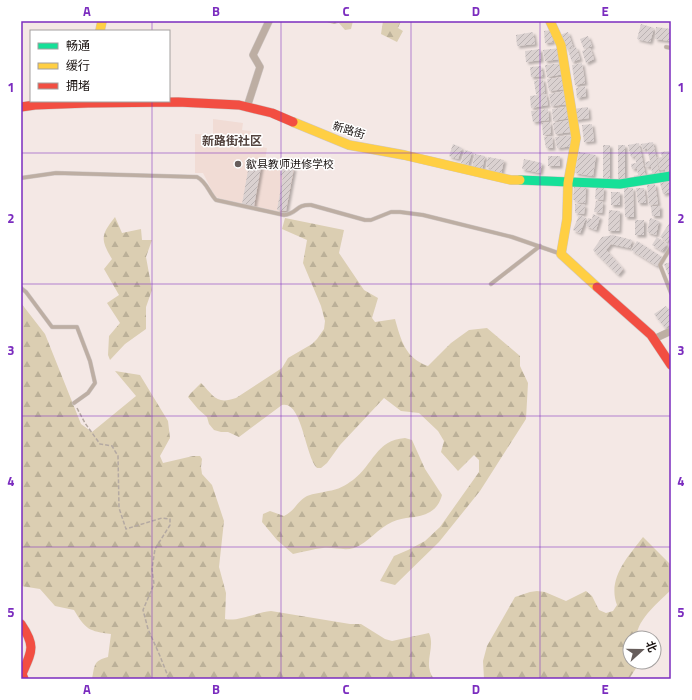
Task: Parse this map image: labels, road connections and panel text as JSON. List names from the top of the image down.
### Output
{
  "streets": {
    "street": ["新路街"]
  },
  "districts": ["新路街社区"],
  "places": ["歙县教师进修学校"],
  "legend": ["畅通", "缓行", "拥堵"],
  "north": "right",
  "grid": {
    "columns": [
      "A",
      "B",
      "C",
      "D",
      "E"
    ],
    "rows": [
      "1",
      "2",
      "3",
      "4",
      "5"
    ]
  }
}
